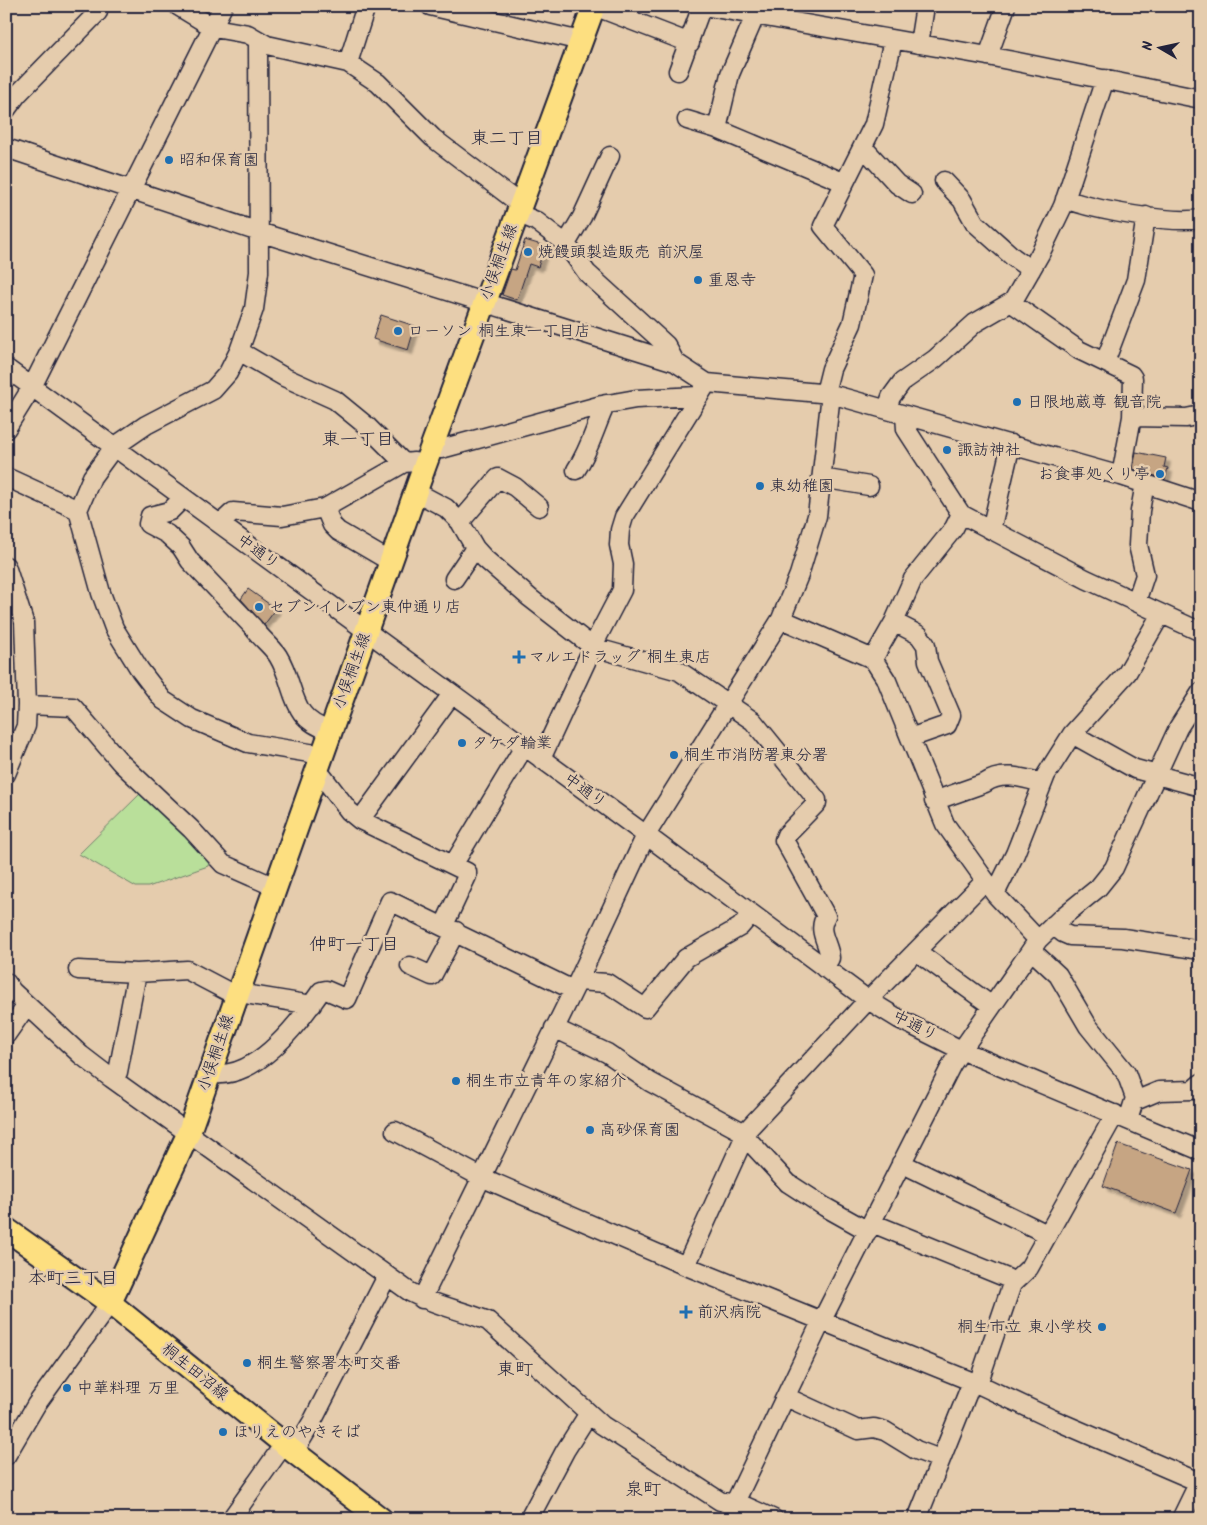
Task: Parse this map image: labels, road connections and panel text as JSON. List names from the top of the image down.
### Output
{
  "streets": {
    "main road": ["小俣桐生線", "桐生田沼線"],
    "street": ["中通り"]
  },
  "crossings": [
    ["小俣桐生線", "中通り"],
    ["小俣桐生線", "桐生田沼線"]
  ],
  "districts": [
    "東二丁目",
    "東一丁目",
    "仲町一丁目",
    "本町三丁目",
    "東町",
    "泉町"
  ],
  "places": {
    "other": [
      "昭和保育園",
      "焼饅頭製造販売 前沢屋",
      "重恩寺",
      "ローソン 桐生東一丁目店",
      "日限地蔵尊 観音院",
      "諏訪神社",
      "お食事処くり亭",
      "東幼稚園",
      "セブンイレブン東仲通り店",
      "タケダ輪業",
      "桐生市消防署東分署",
      "桐生市立青年の家紹介",
      "高砂保育園",
      "桐生市立 東小学校",
      "桐生警察署本町交番",
      "中華料理 万里",
      "ほりえのやきそば"
    ],
    "health": ["マルエドラッグ 桐生東店", "前沢病院"]
  },
  "north": "left"
}
